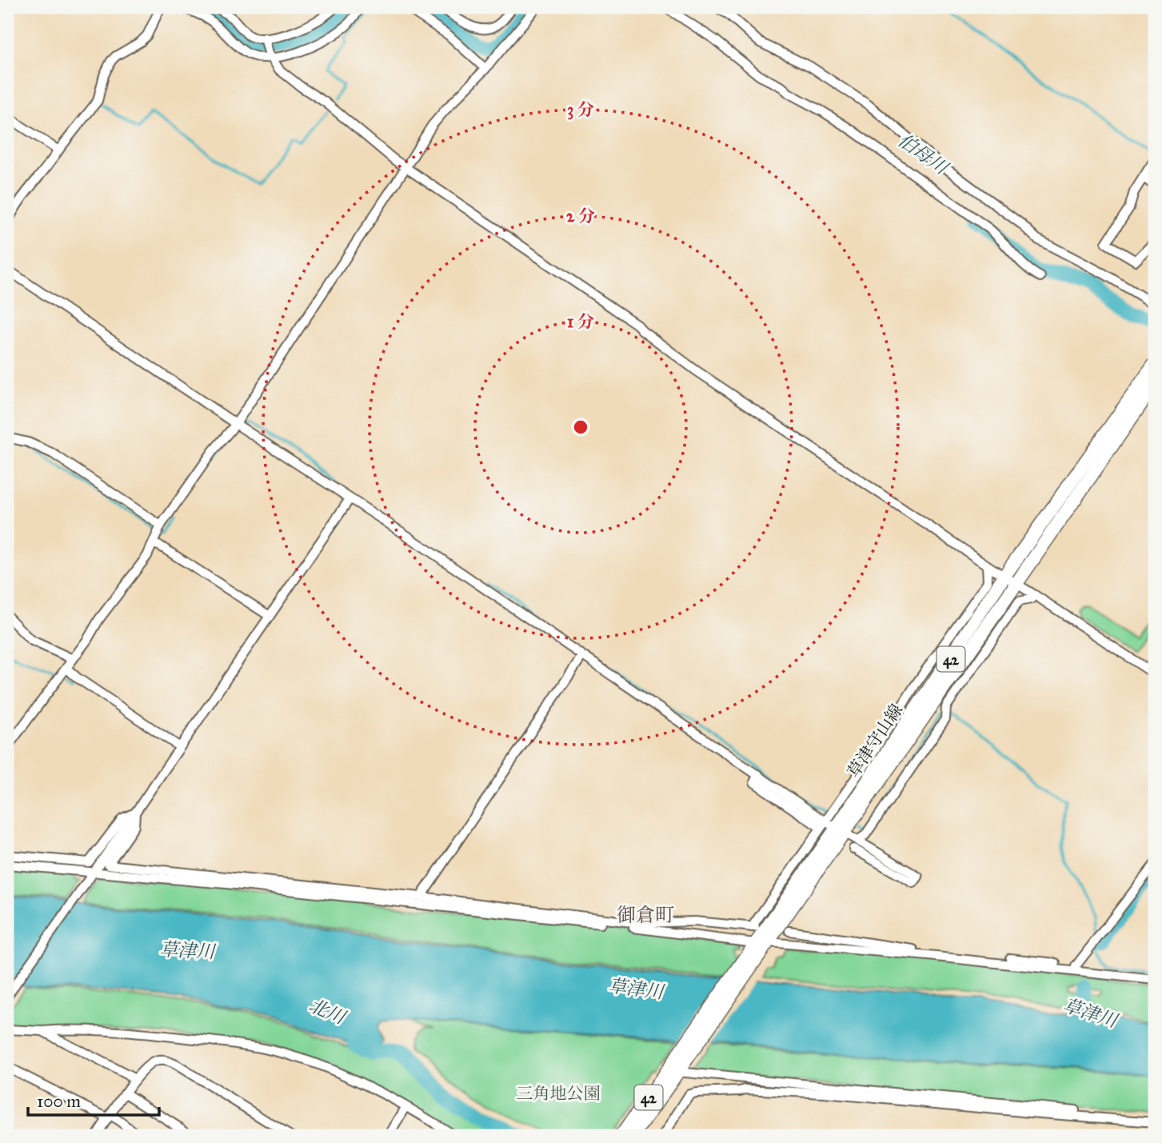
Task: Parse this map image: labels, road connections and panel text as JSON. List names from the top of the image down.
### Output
{
  "streets": {
    "main road": ["42", "草津守山線"]
  },
  "districts": ["御倉町"],
  "water": ["伯母川", "草津川", "北川"],
  "parks": ["三角地公園"],
  "scale_bar": "100 m",
  "rings": ["3 分", "2 分", "1 分"]
}
